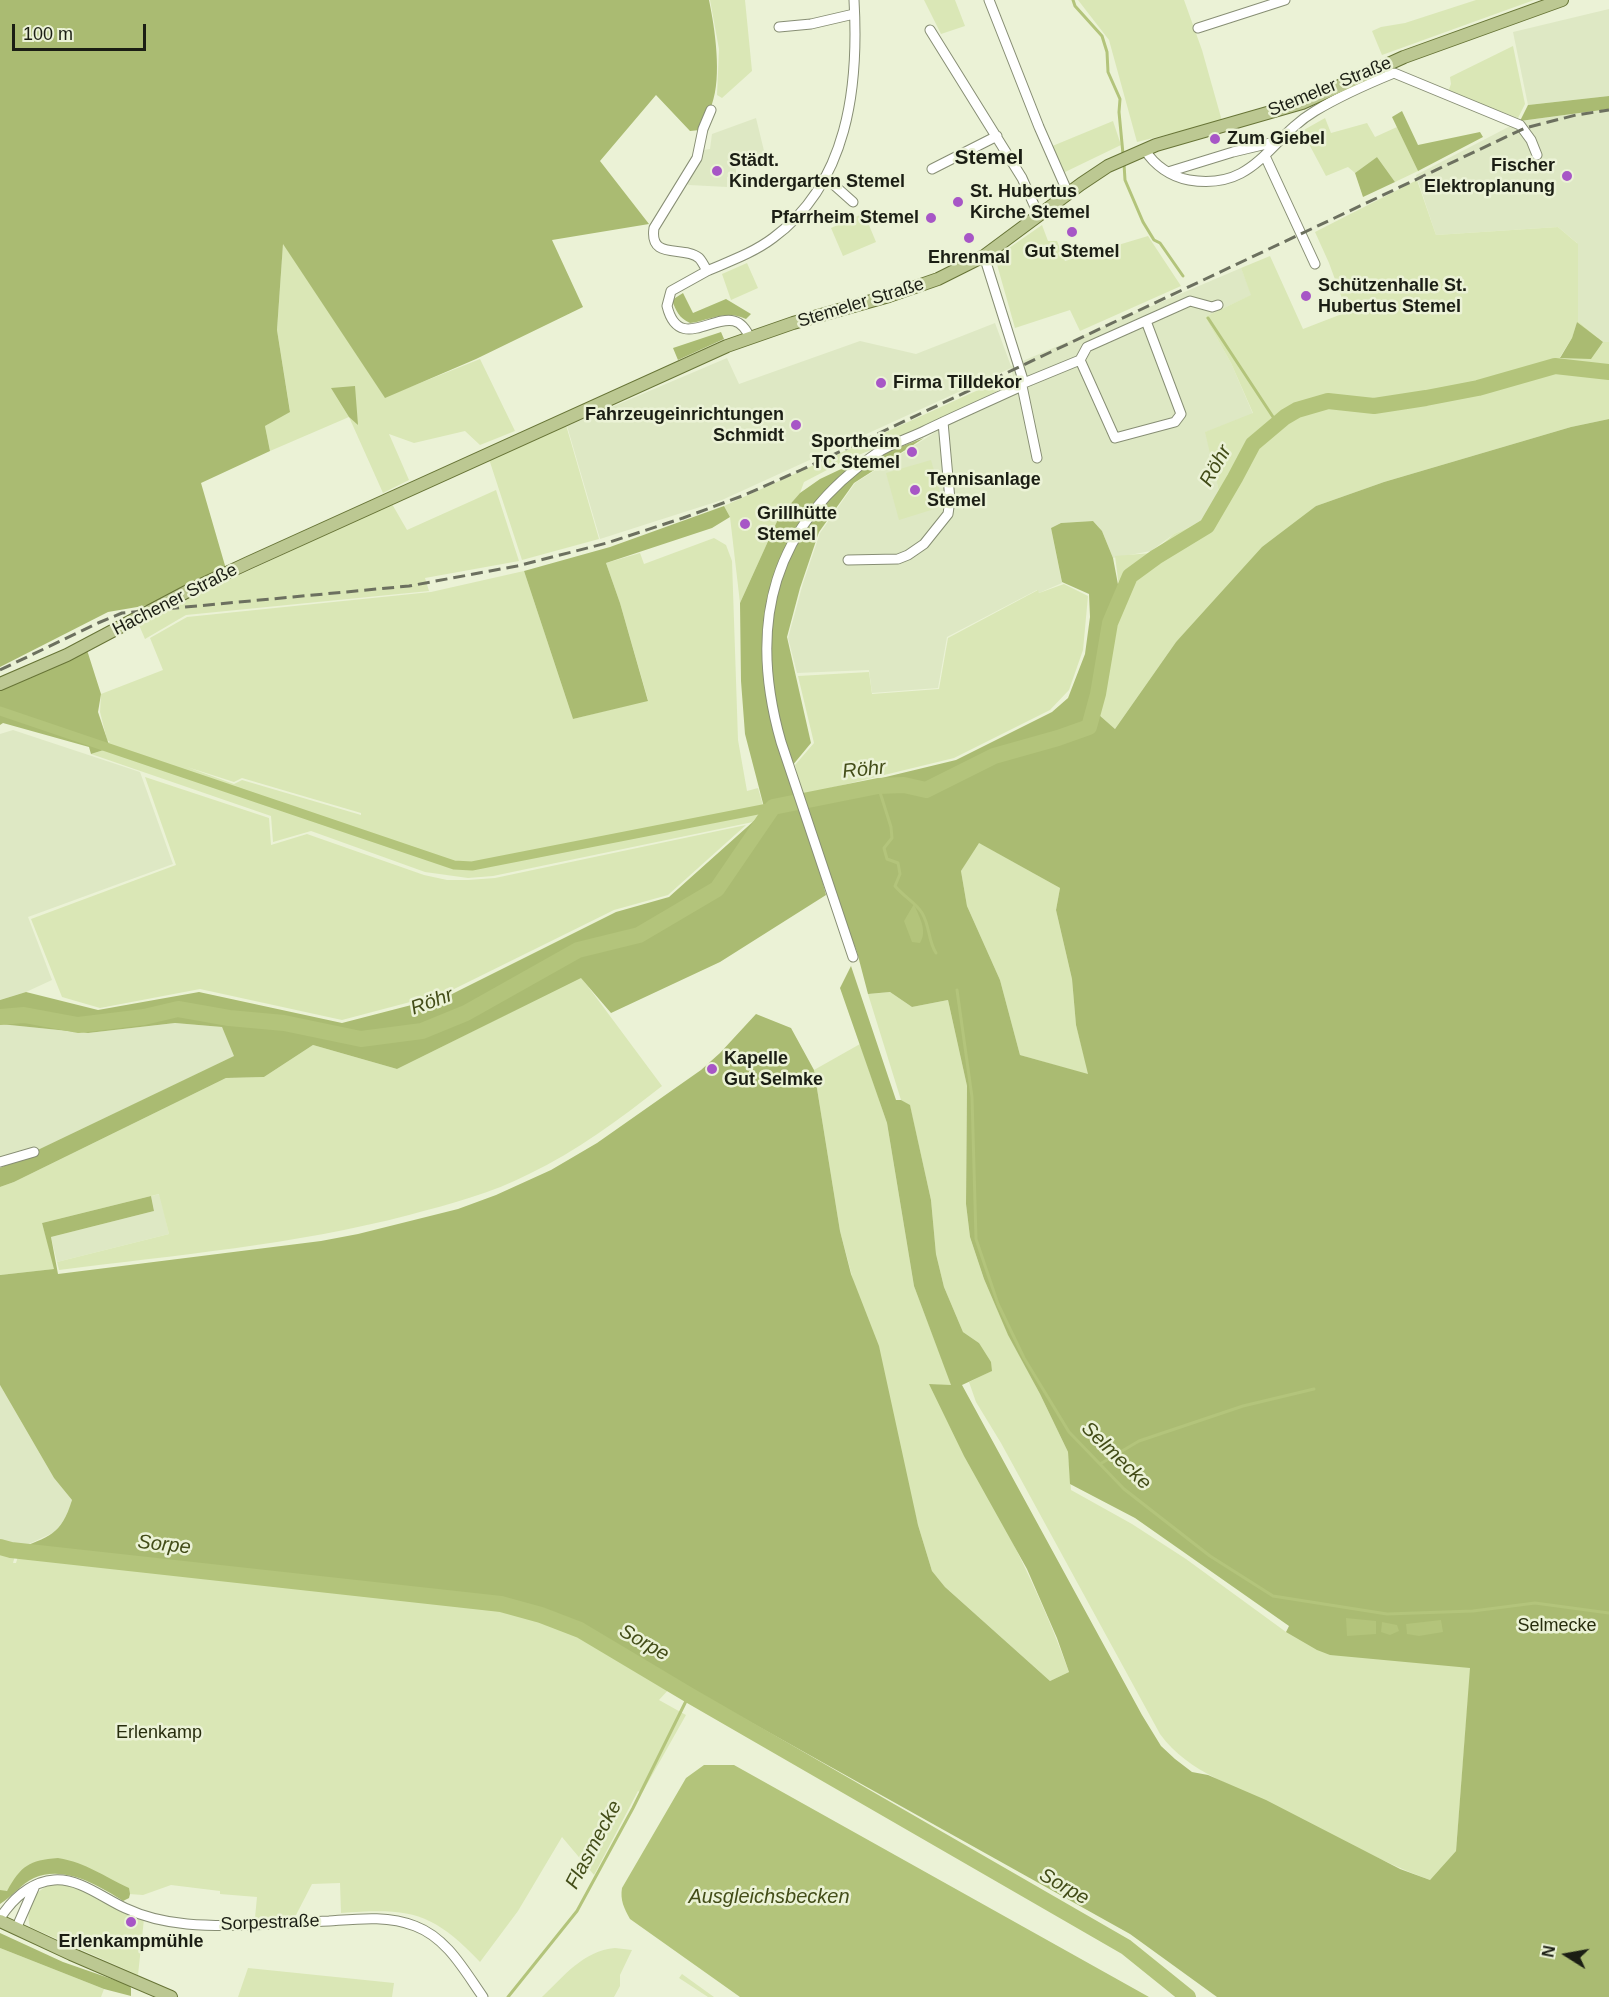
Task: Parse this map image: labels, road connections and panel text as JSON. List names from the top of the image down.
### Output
{
  "streets": {
    "main road": ["Stemeler Straße", "Hachener Straße"],
    "street": ["Sorpestraße"]
  },
  "crossings": [
    ["Stemeler Straße", "Hachener Straße"]
  ],
  "districts": ["Stemel"],
  "water": [
    "Röhr",
    "Selmecke",
    "Sorpe",
    "Flasmecke",
    "Ausgleichsbecken"
  ],
  "parks": ["Selmecke", "Erlenkamp"],
  "places": [
    "Zum Giebel",
    "Städt. Kindergarten Stemel",
    "Fischer Elektroplanung",
    "St. Hubertus Kirche Stemel",
    "Pfarrheim Stemel",
    "Gut Stemel",
    "Ehrenmal",
    "Schützenhalle St. Hubertus Stemel",
    "Firma Tilldekor",
    "Fahrzeugeinrichtungen Schmidt",
    "Sportheim TC Stemel",
    "Tennisanlage Stemel",
    "Grillhütte Stemel",
    "Kapelle Gut Selmke",
    "Erlenkampmühle"
  ],
  "scale_bar": "100 m",
  "north": "left"
}
